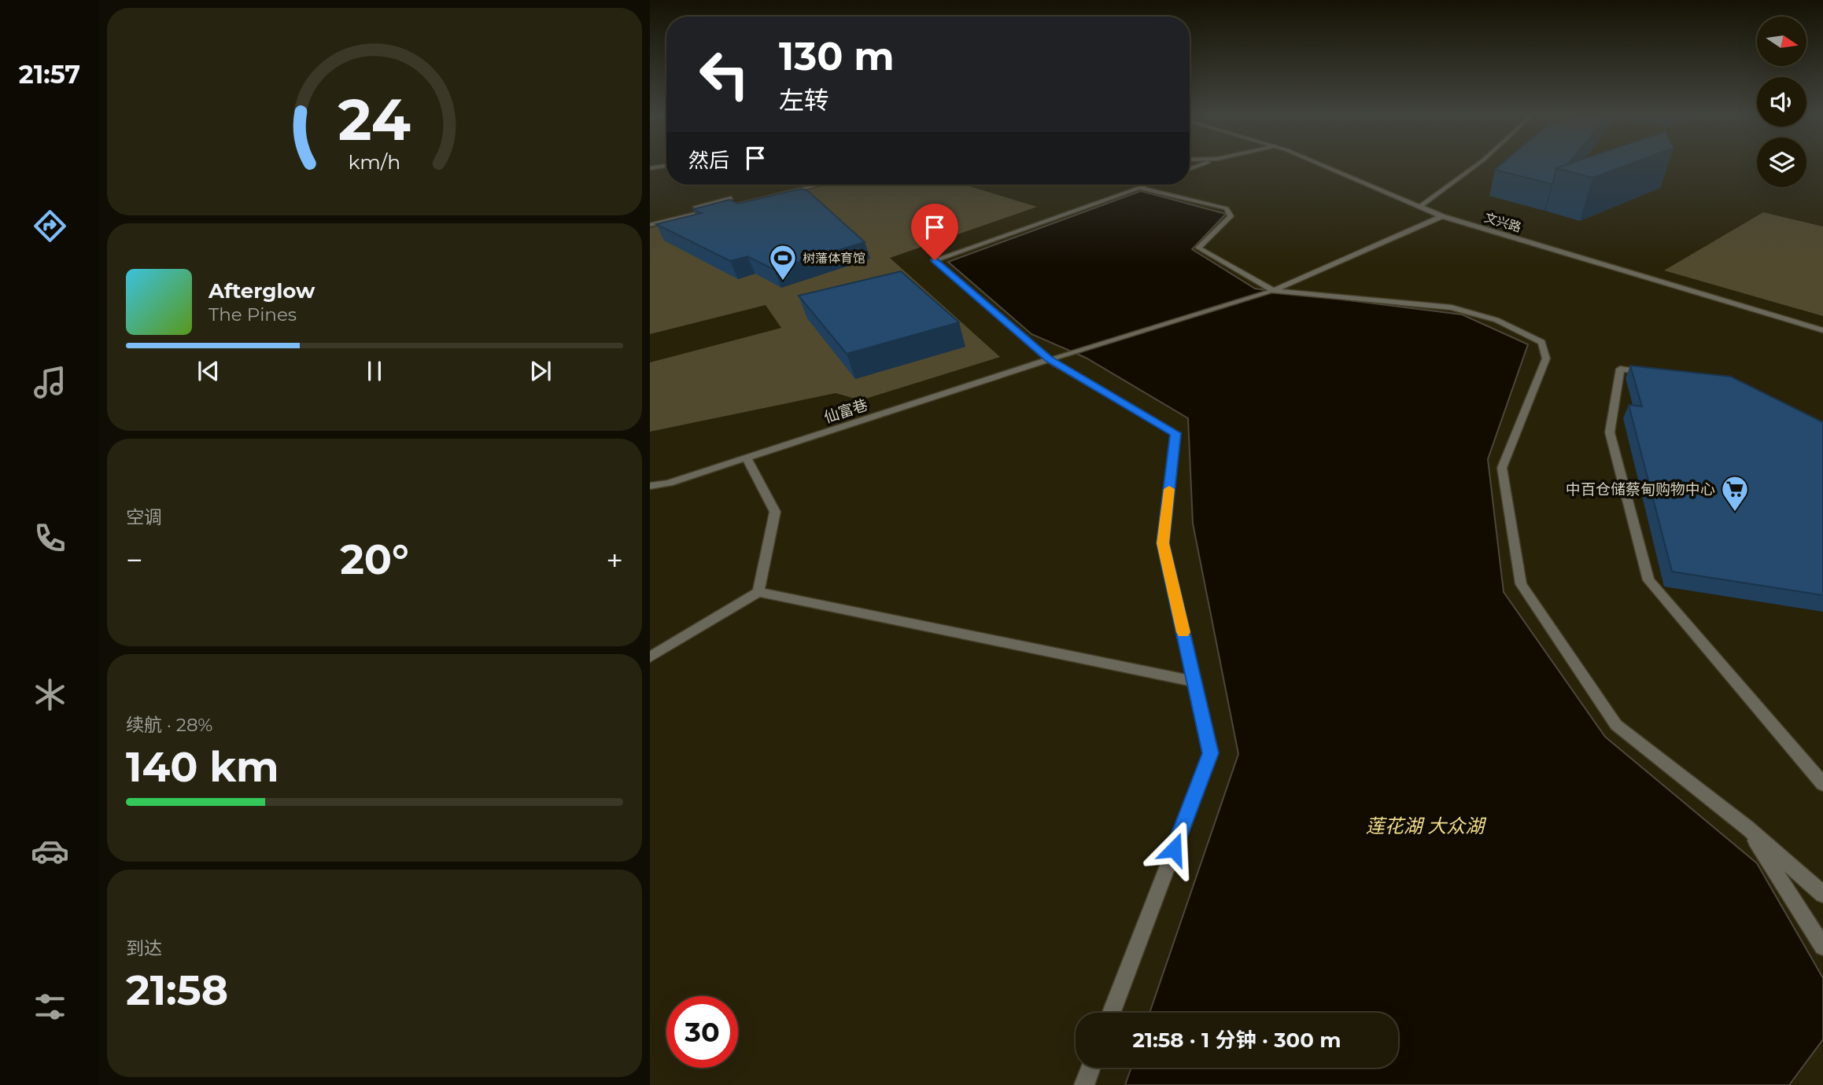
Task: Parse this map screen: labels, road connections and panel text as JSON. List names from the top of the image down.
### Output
{
  "streets": {
    "street": ["文兴路", "仙富巷"]
  },
  "crossings": [
    ["文兴路", "仙富巷"]
  ],
  "water": ["莲花湖 大众湖"],
  "places": {
    "sports": ["树藩体育馆"],
    "supermarket": ["中百仓储蔡甸购物中心"]
  },
  "north": "right",
  "page": {
    "tabs": "21:57",
    "turn": ["130 m", "左转"],
    "then": "然后",
    "song": ["Afterglow", "The Pines"],
    "tile": [
      "空调",
      ["续航 · 28%", "140 km"],
      ["到达", "21:58"]
    ],
    "heat": ["−", "20°", "+"],
    "limit": "30",
    "trip": "21:58 · 1 分钟 · 300 m",
    "gauge": ["24", "km/h"]
  }
}
